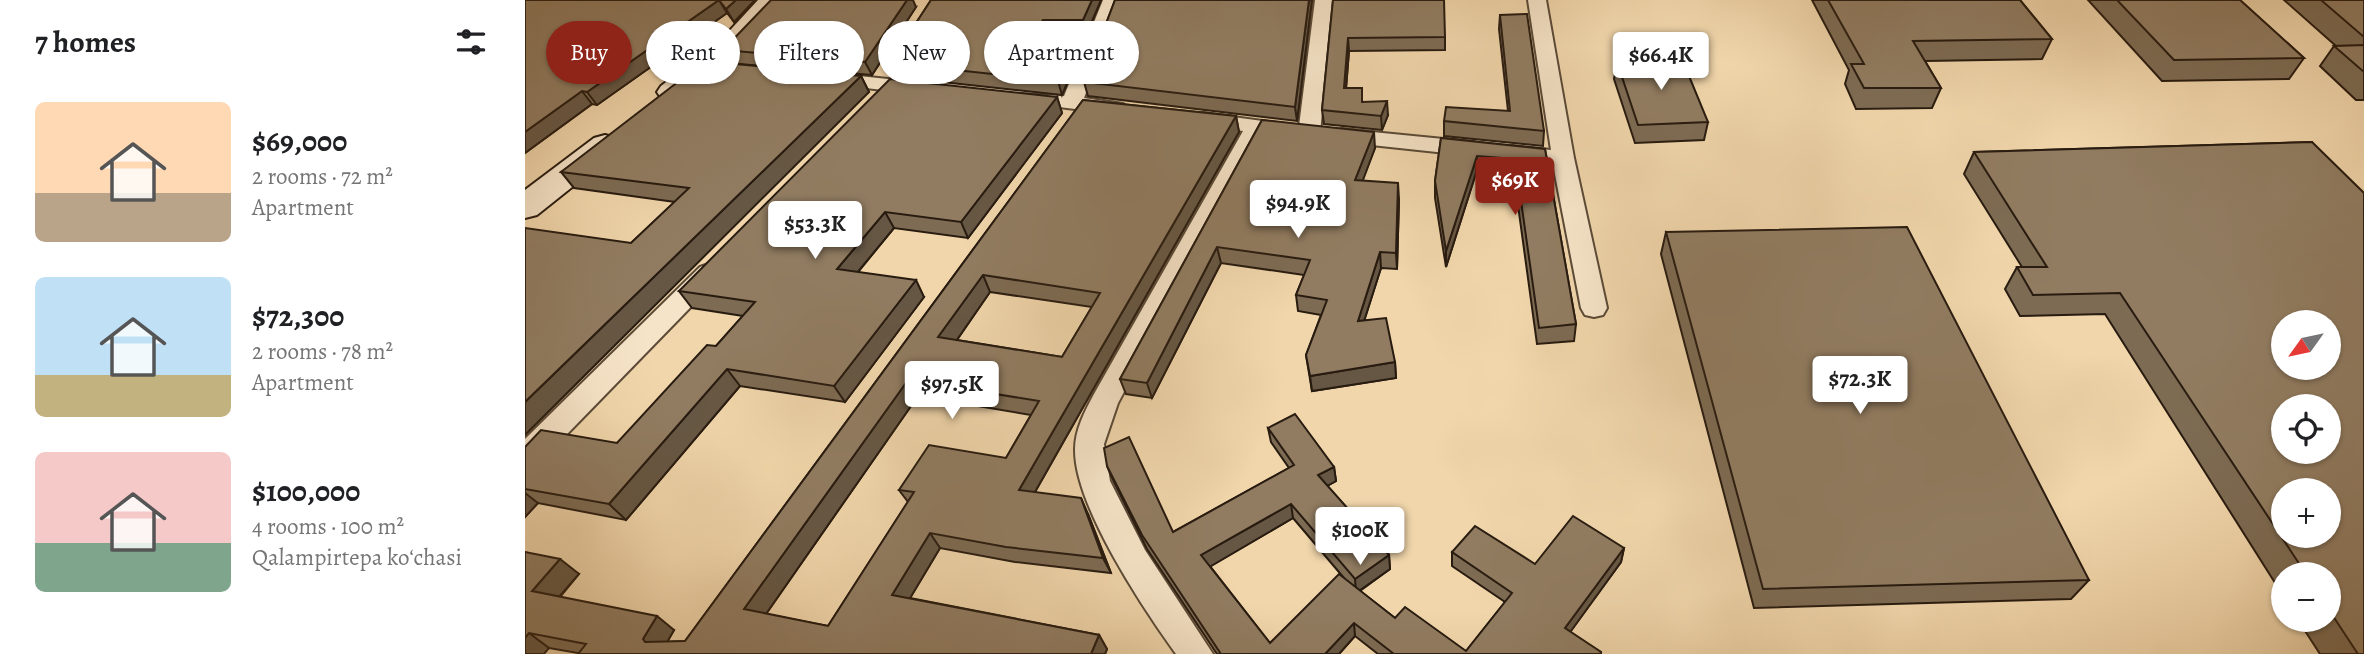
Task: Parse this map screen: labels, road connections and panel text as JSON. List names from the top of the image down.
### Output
{
  "north": "bottom left",
  "page": {
    "heading": "7 homes",
    "chip": [
      "Buy",
      "Rent",
      "Filters",
      "New",
      "Apartment"
    ],
    "price": [
      "$66.4K",
      "$69K",
      "$94.9K",
      "$53.3K",
      "$72.3K",
      "$97.5K",
      "$100K"
    ],
    "list": [
      {
        "name": "$69,000",
        "note": "2 rooms · 72 m² · Apartment"
      },
      {
        "name": "$72,300",
        "note": "2 rooms · 78 m² · Apartment"
      },
      {
        "name": "$100,000",
        "note": "4 rooms · 100 m² · Qalampirtepa koʻchasi"
      }
    ],
    "map_buttons": ["+", "−"]
  }
}
